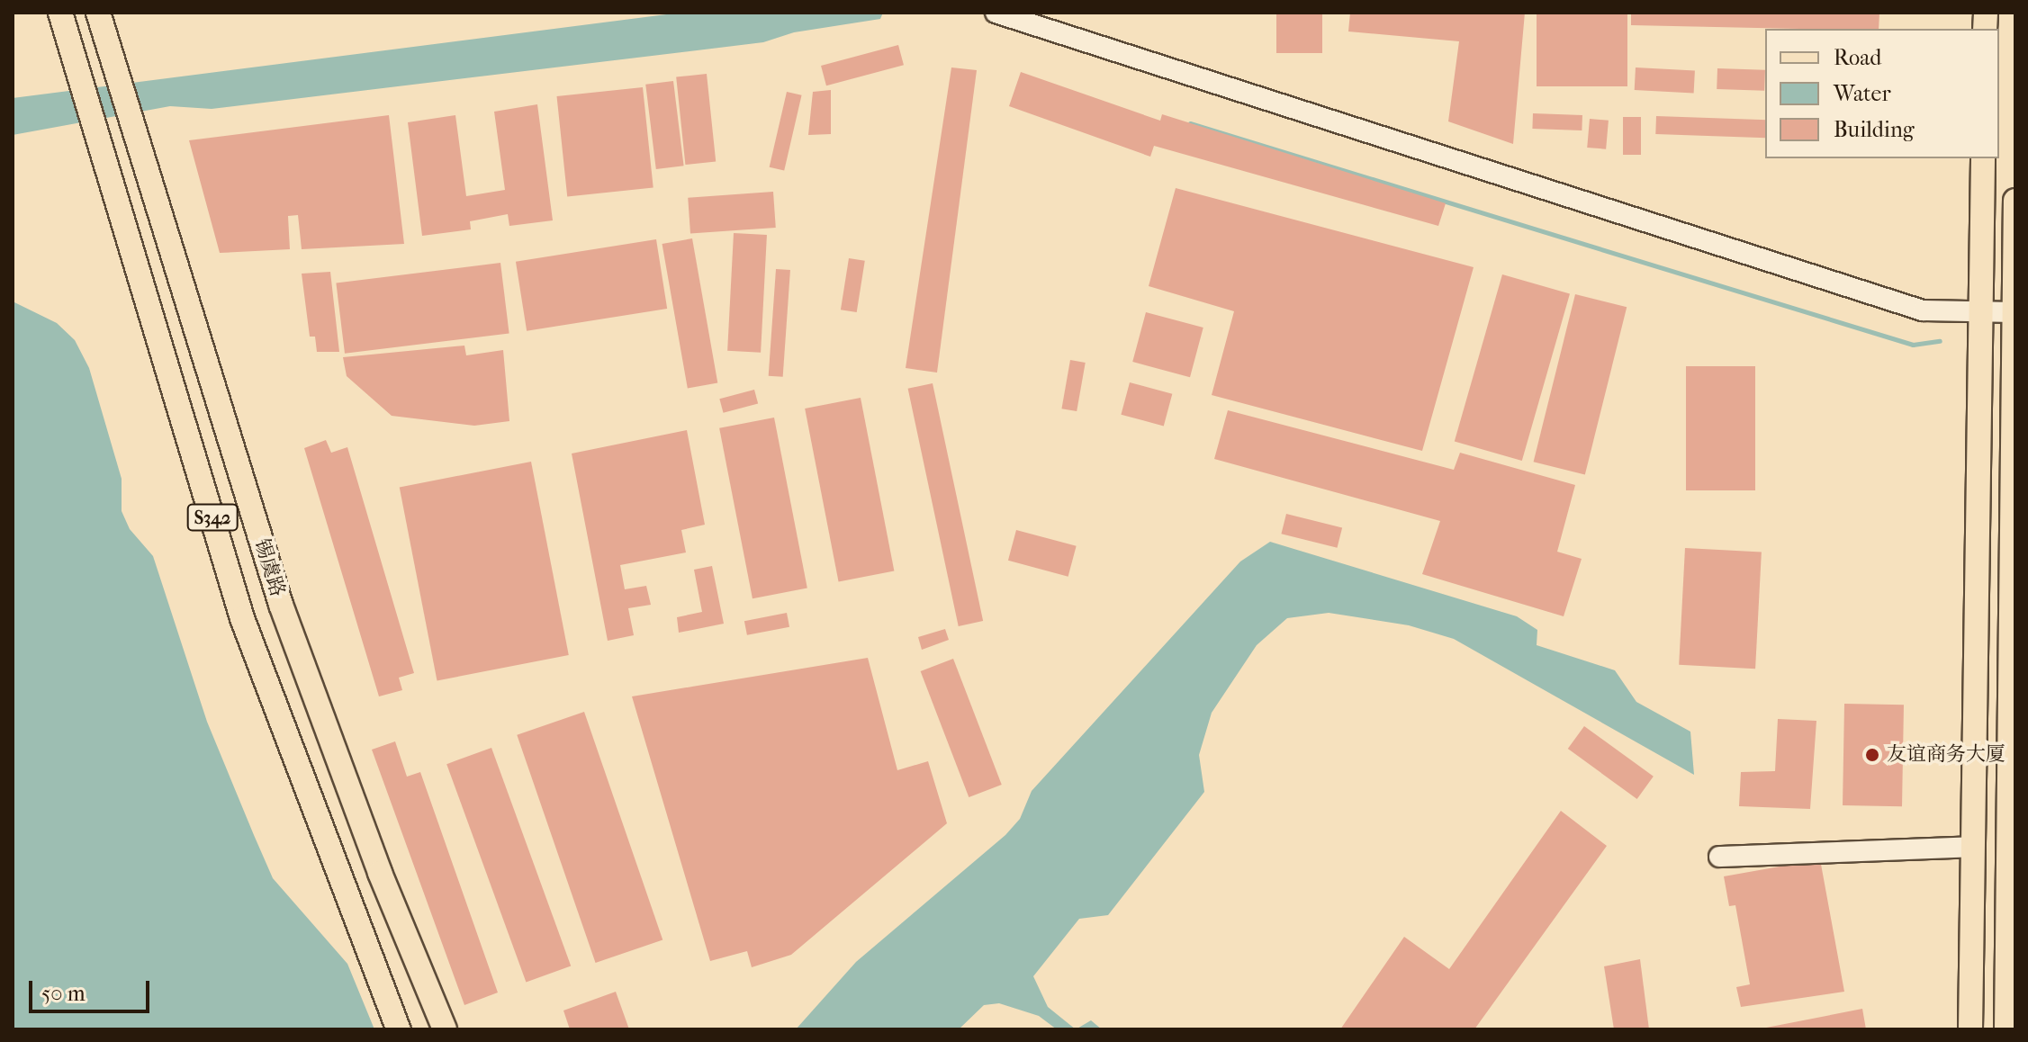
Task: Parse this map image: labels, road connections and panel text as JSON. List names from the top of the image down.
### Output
{
  "streets": {
    "main road": ["S342", "锡虞路"]
  },
  "places": ["友谊商务大厦"],
  "legend": ["Road", "Water", "Building"],
  "scale_bar": "50 m"
}
